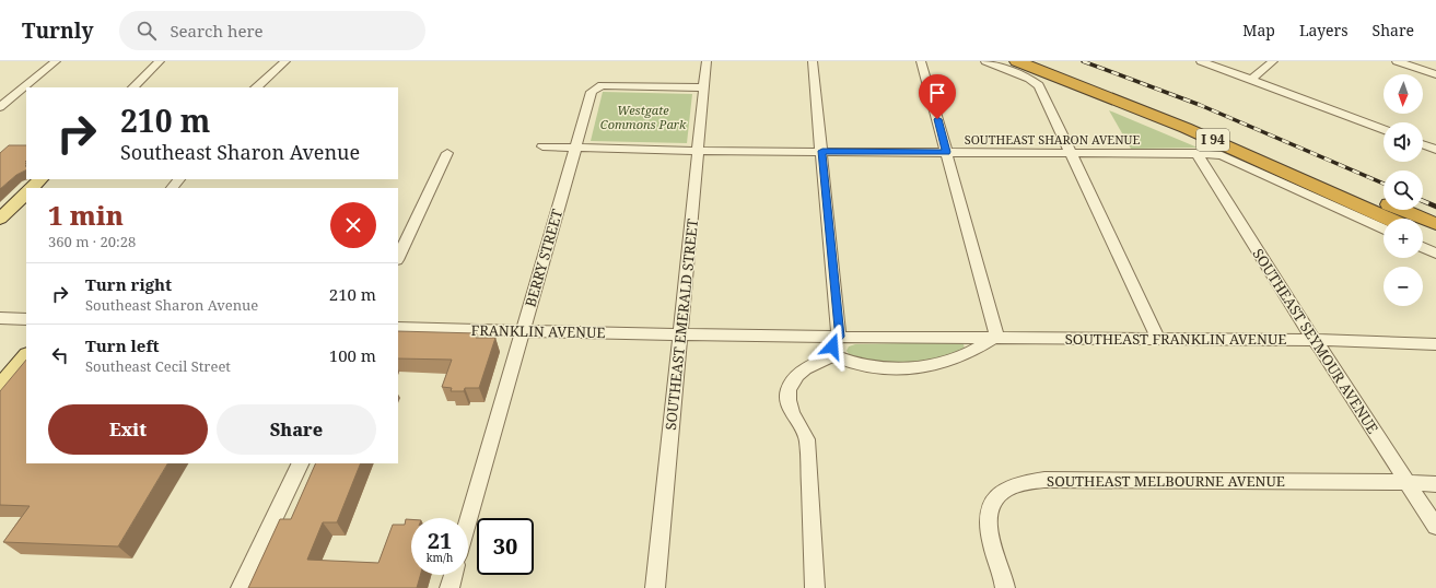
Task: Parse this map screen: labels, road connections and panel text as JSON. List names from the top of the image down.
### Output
{
  "streets": {
    "highway": ["I 94"],
    "street": [
      "SOUTHEAST SHARON AVENUE",
      "BERRY STREET",
      "SOUTHEAST EMERALD STREET",
      "FRANKLIN AVENUE",
      "SOUTHEAST FRANKLIN AVENUE",
      "SOUTHEAST SEYMOUR AVENUE",
      "SOUTHEAST MELBOURNE AVENUE"
    ]
  },
  "crossings": [
    ["SOUTHEAST SHARON AVENUE", "BERRY STREET"],
    ["SOUTHEAST SHARON AVENUE", "SOUTHEAST EMERALD STREET"],
    ["SOUTHEAST SHARON AVENUE", "SOUTHEAST SEYMOUR AVENUE"],
    ["BERRY STREET", "SOUTHEAST EMERALD STREET"],
    ["BERRY STREET", "FRANKLIN AVENUE"],
    ["SOUTHEAST EMERALD STREET", "FRANKLIN AVENUE"],
    ["SOUTHEAST EMERALD STREET", "SOUTHEAST FRANKLIN AVENUE"],
    ["FRANKLIN AVENUE", "SOUTHEAST FRANKLIN AVENUE"],
    ["SOUTHEAST FRANKLIN AVENUE", "SOUTHEAST SEYMOUR AVENUE"],
    ["SOUTHEAST SEYMOUR AVENUE", "SOUTHEAST MELBOURNE AVENUE"]
  ],
  "parks": ["Westgate Commons Park"],
  "north": "bottom",
  "page": {
    "header": "Turnly",
    "search": "Search here",
    "nav": ["Map", "Layers", "Share"],
    "map_buttons": ["+", "−"],
    "turn": ["210 m", "Southeast Sharon Avenue"],
    "heading": ["1 min", "360 m · 20:28"],
    "list": [
      {
        "name": "Turn right",
        "note": "Southeast Sharon Avenue",
        "value": "210 m"
      },
      {
        "name": "Turn left",
        "note": "Southeast Cecil Street",
        "value": "100 m"
      }
    ],
    "buttons": ["Exit", "Share"],
    "speed": "21 km/h",
    "limit": "30"
  }
}
